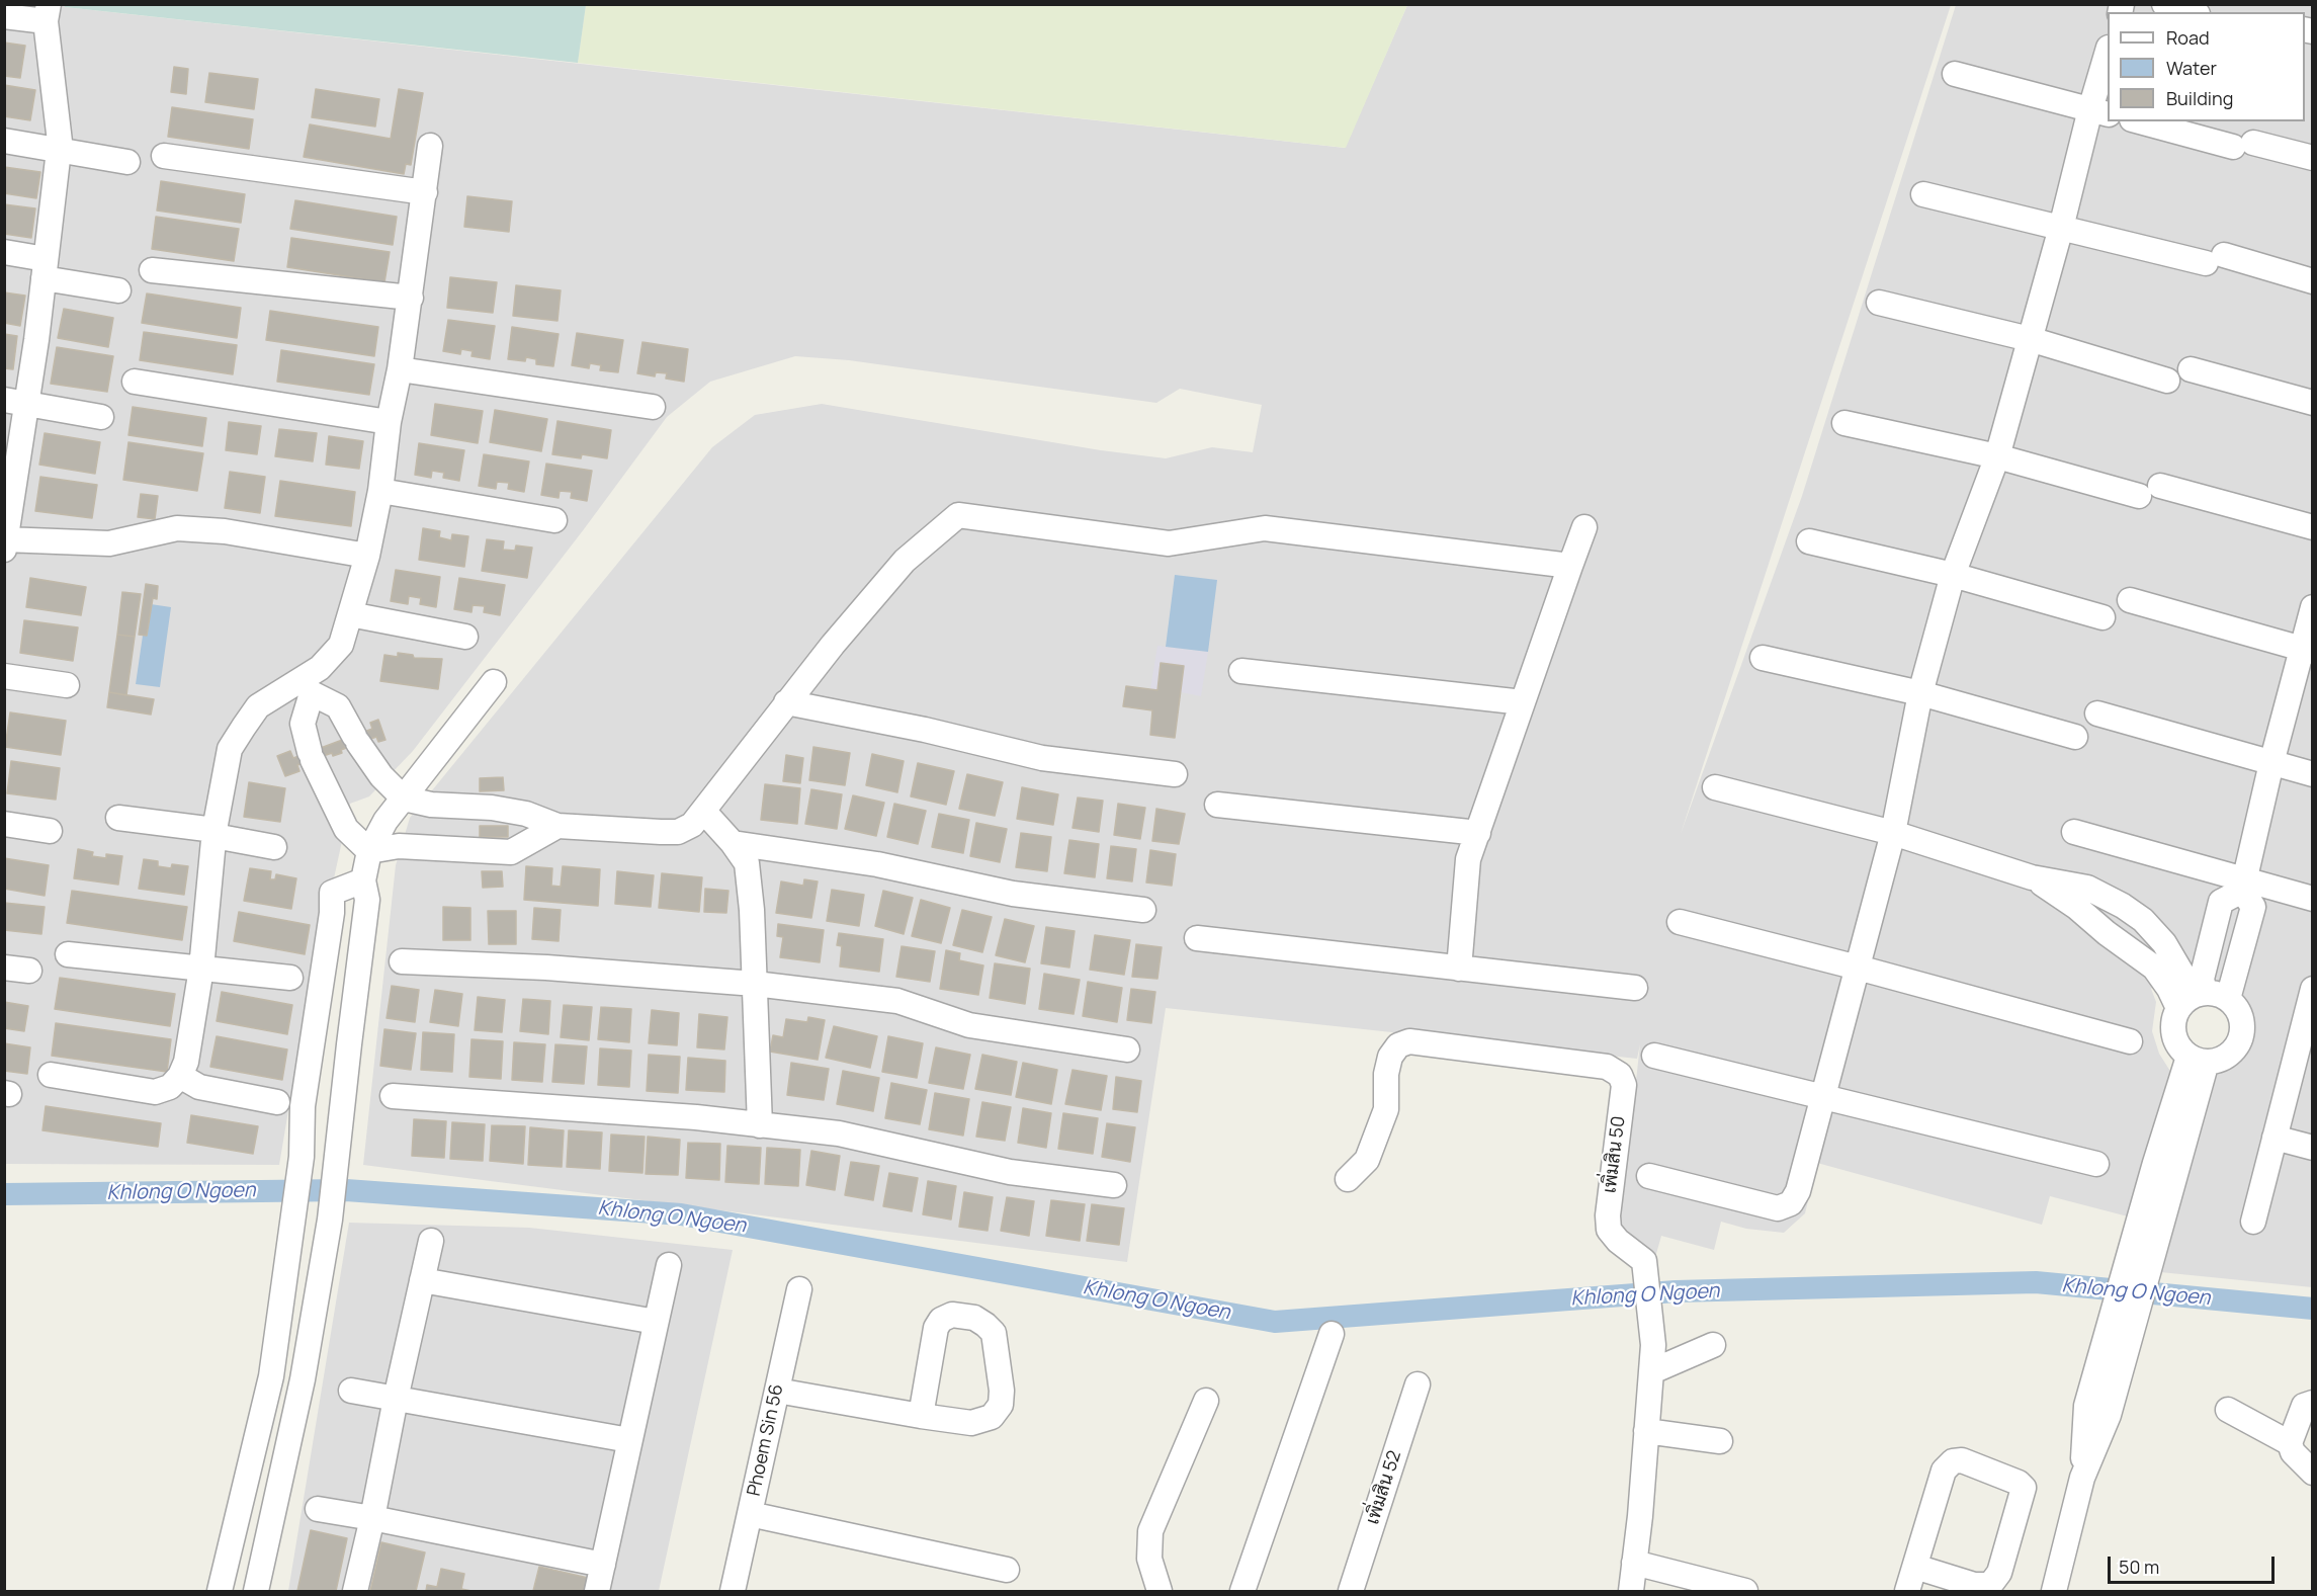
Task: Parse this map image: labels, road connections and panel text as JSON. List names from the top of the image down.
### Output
{
  "streets": {
    "street": ["เพิ่มสิน 50", "Phoem Sin 56", "เพิ่มสิน 52"]
  },
  "water": ["Khlong O Ngoen"],
  "legend": ["Road", "Water", "Building"],
  "scale_bar": "50 m"
}
